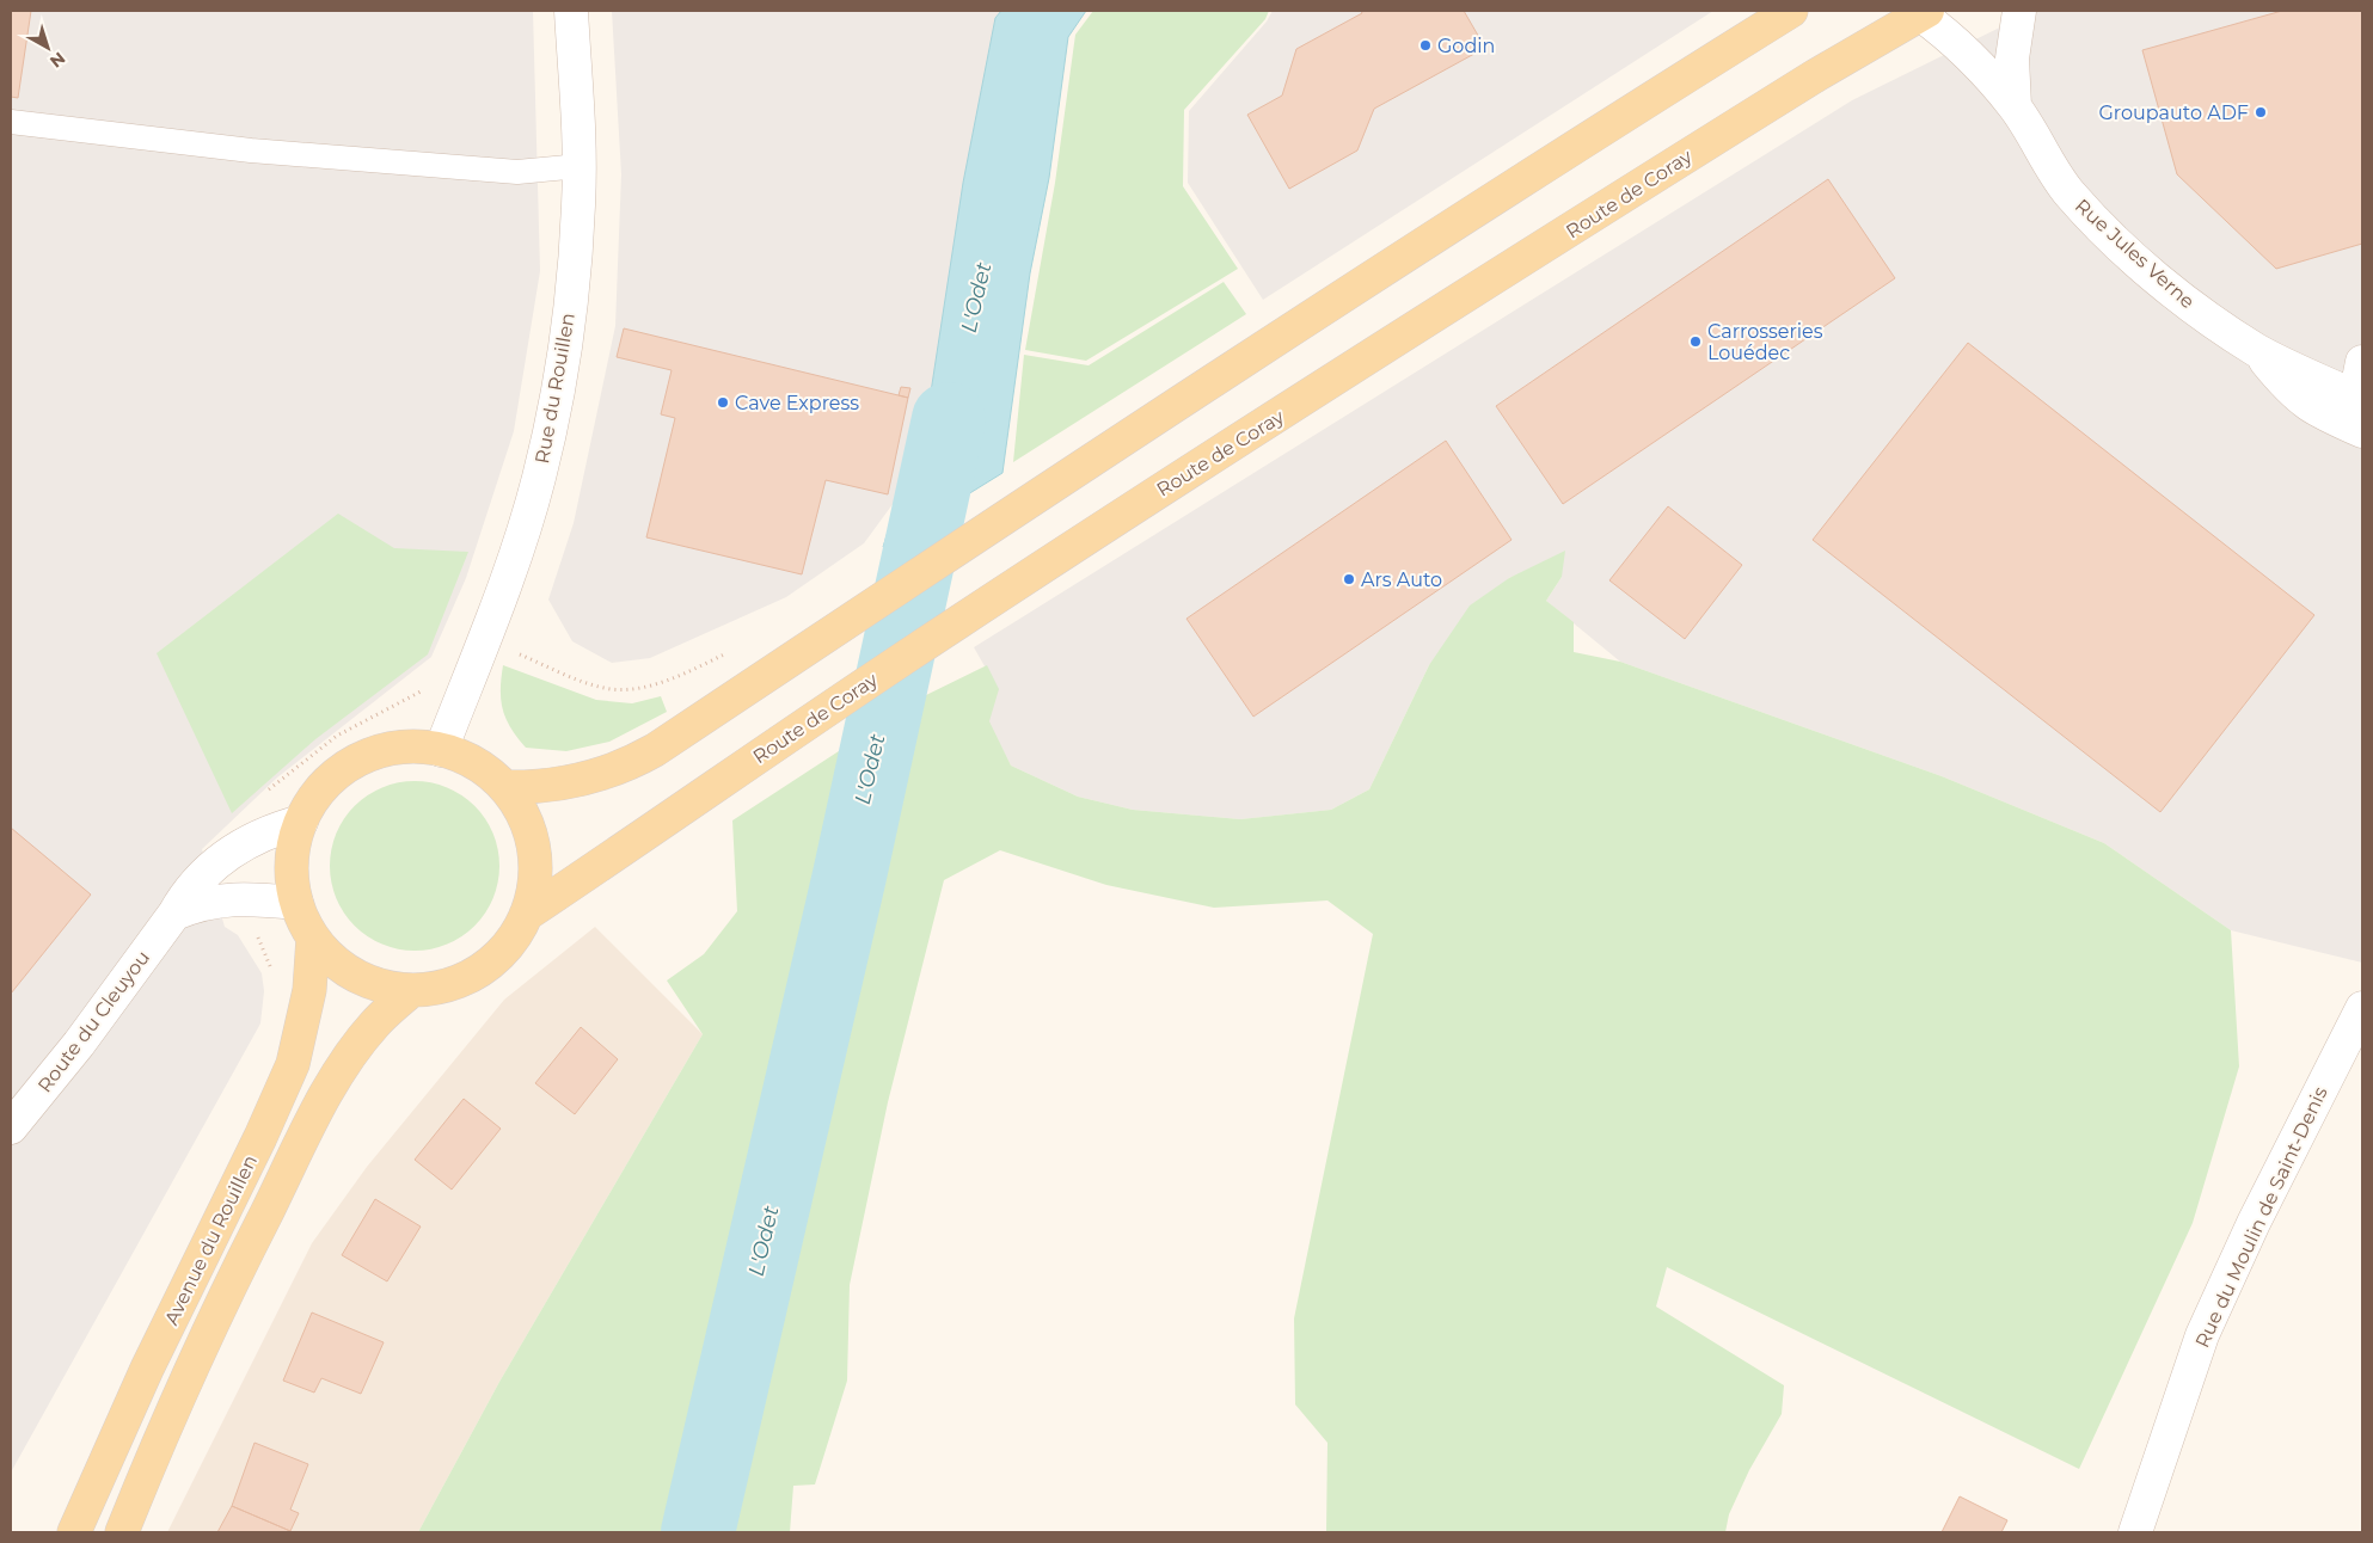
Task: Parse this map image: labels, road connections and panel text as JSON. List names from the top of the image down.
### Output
{
  "streets": {
    "main road": ["Route de Coray", "Avenue du Rouillen"],
    "street": [
      "Rue Jules Verne",
      "Rue du Rouillen",
      "Route du Cleuyou",
      "Rue du Moulin de Saint-Denis"
    ]
  },
  "crossings": [
    ["Route de Coray", "Rue Jules Verne"]
  ],
  "water": ["L'Odet"],
  "places": [
    "Godin",
    "Groupauto ADF",
    "Carrosseries Louédec",
    "Cave Express",
    "Ars Auto"
  ],
  "north": "bottom right"
}
